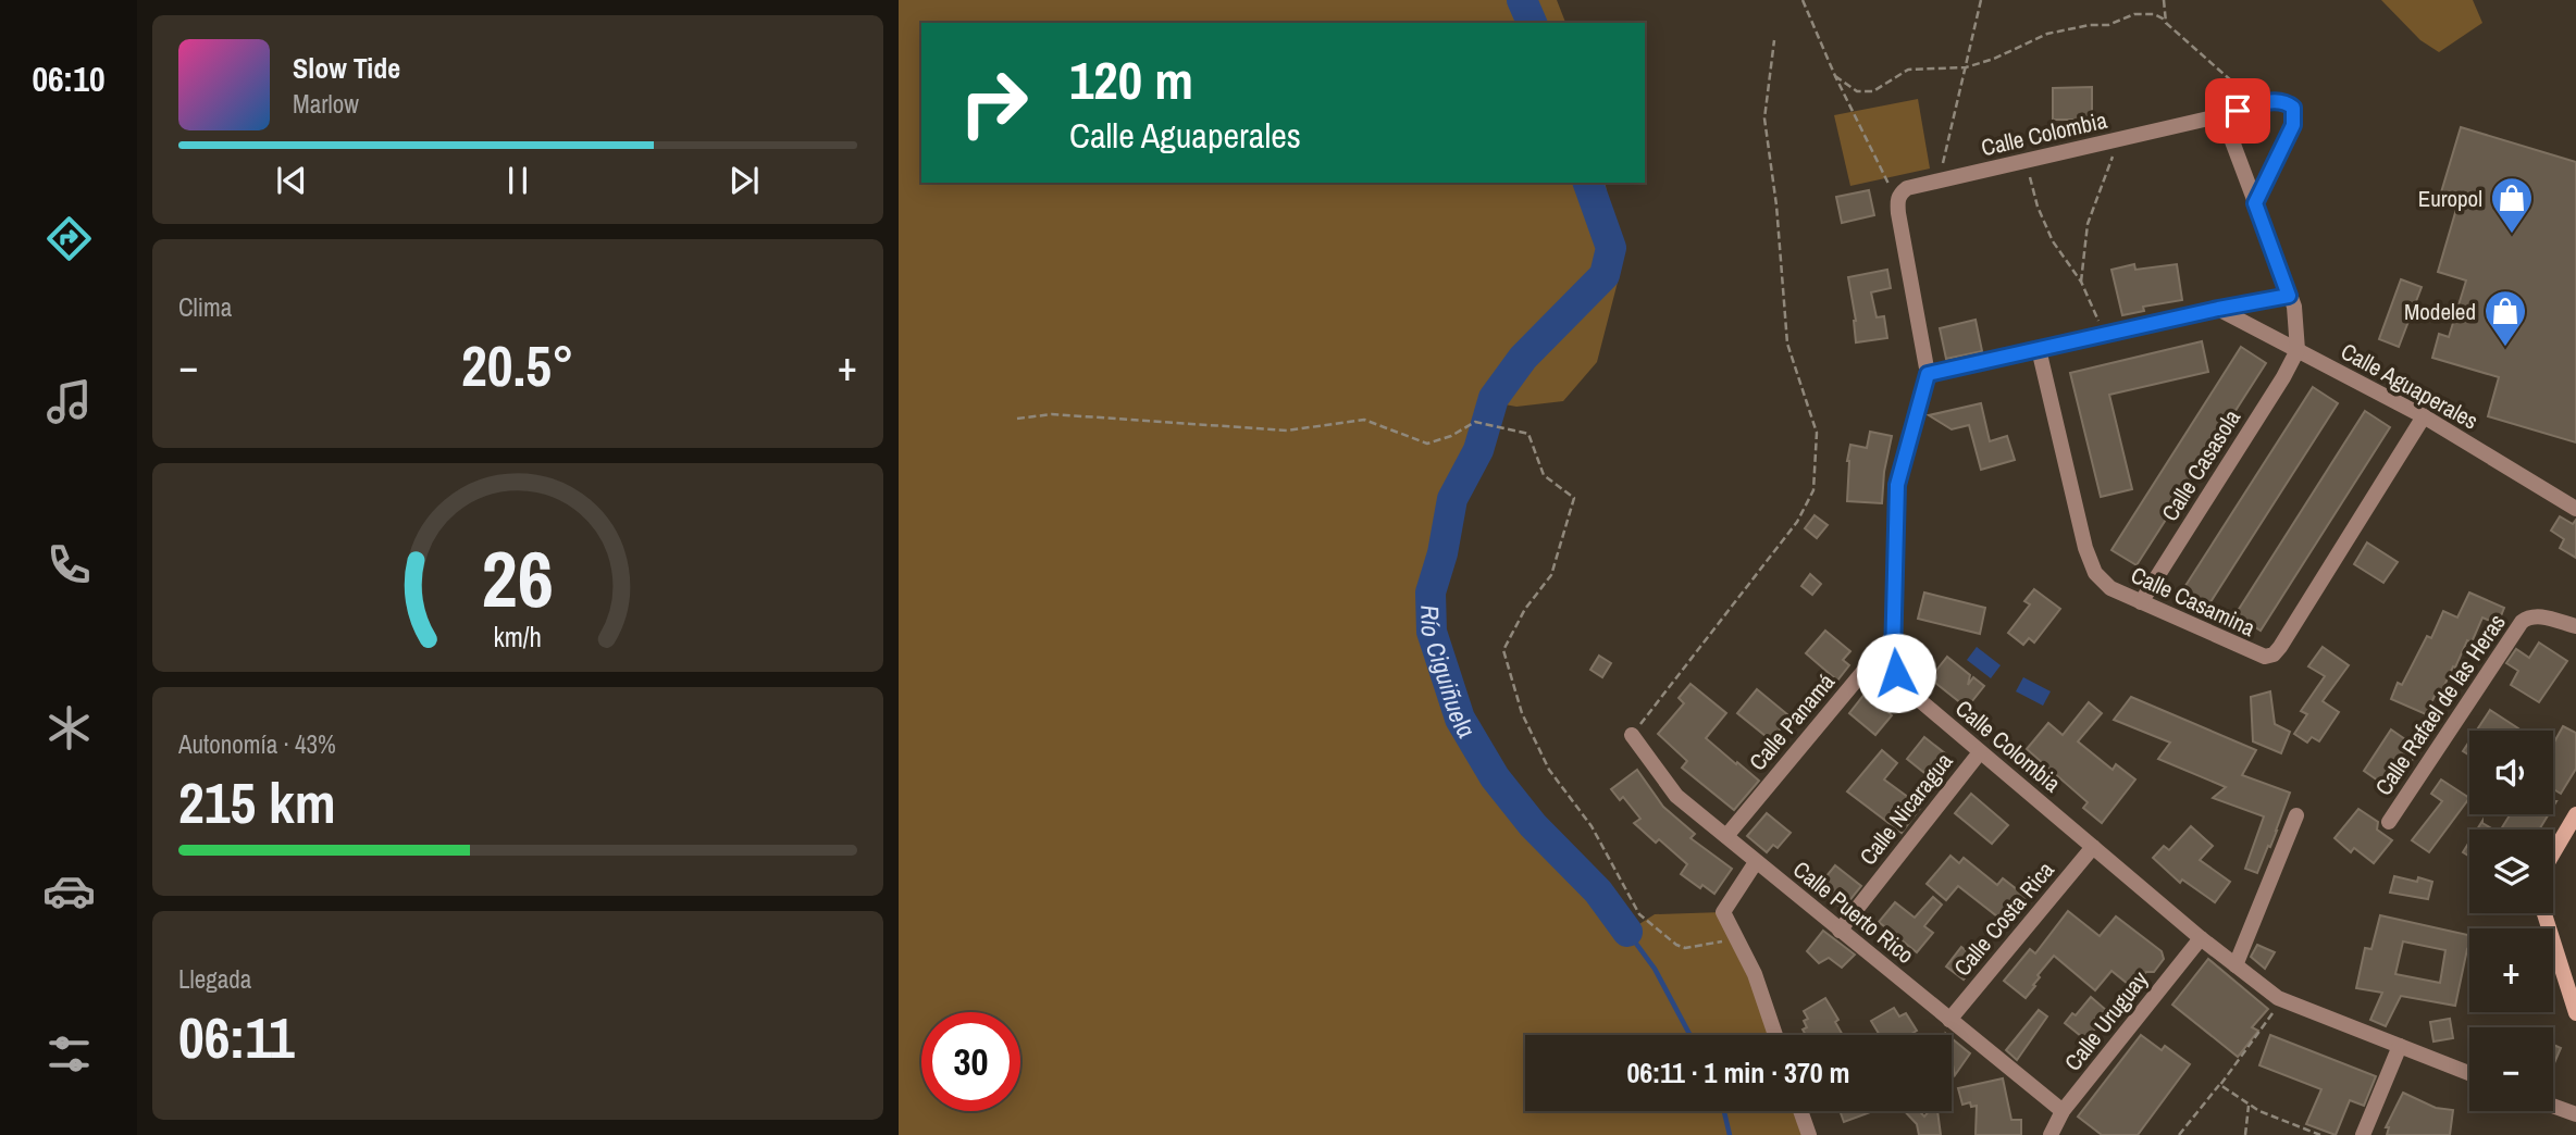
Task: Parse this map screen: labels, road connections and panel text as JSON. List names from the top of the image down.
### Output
{
  "streets": {
    "street": [
      "Calle Colombia",
      "Calle Aguaperales",
      "Calle Casasola",
      "Calle Casamina",
      "Calle Rafael de las Heras",
      "Calle Panamá",
      "Calle Nicaragua",
      "Calle Puerto Rico",
      "Calle Costa Rica",
      "Calle Uruguay"
    ]
  },
  "crossings": [
    ["Calle Colombia", "Calle Panamá"],
    ["Calle Colombia", "Calle Nicaragua"],
    ["Calle Colombia", "Calle Costa Rica"],
    ["Calle Colombia", "Calle Uruguay"],
    ["Calle Aguaperales", "Calle Casasola"],
    ["Calle Aguaperales", "Calle Casamina"],
    ["Calle Casasola", "Calle Casamina"],
    ["Calle Panamá", "Calle Puerto Rico"],
    ["Calle Nicaragua", "Calle Puerto Rico"],
    ["Calle Puerto Rico", "Calle Costa Rica"],
    ["Calle Puerto Rico", "Calle Uruguay"]
  ],
  "water": ["Río Ciguiñuela"],
  "places": {
    "shop": ["Europol", "Modeled"]
  },
  "page": {
    "tabs": "06:10",
    "turn": ["120 m", "Calle Aguaperales"],
    "song": ["Slow Tide", "Marlow"],
    "tile": [
      "Clima",
      ["Autonomía · 43%", "215 km"],
      ["Llegada", "06:11"]
    ],
    "heat": ["−", "20.5°", "+"],
    "map_buttons": ["+", "−"],
    "limit": "30",
    "trip": "06:11 · 1 min · 370 m",
    "gauge": ["26", "km/h"]
  }
}
